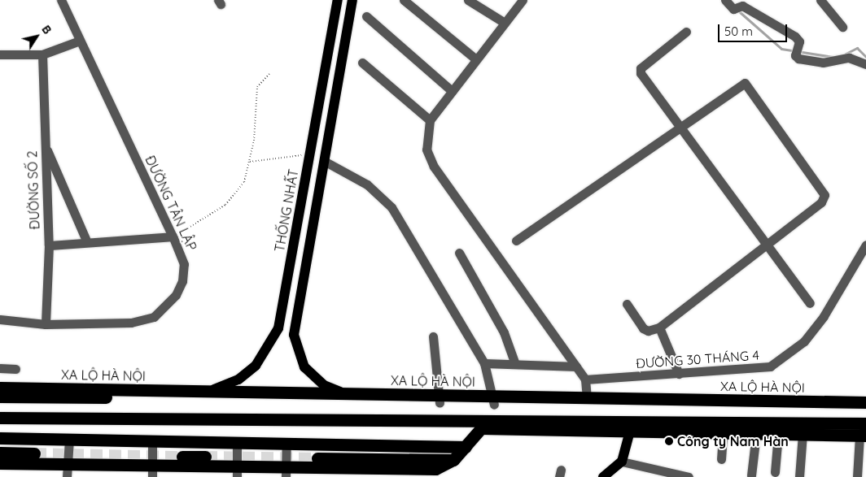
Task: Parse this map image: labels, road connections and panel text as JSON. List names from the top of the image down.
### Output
{
  "streets": {
    "highway": ["XA LỘ HÀ NỘI"],
    "main road": ["THỐNG NHẤT"],
    "street": ["ĐƯỜNG SỐ 2", "ĐƯỜNG TÂN LẬP", "ĐƯỜNG 30 THÁNG 4"]
  },
  "crossings": [
    ["ĐƯỜNG SỐ 2", "ĐƯỜNG TÂN LẬP"],
    ["THỐNG NHẤT", "XA LỘ HÀ NỘI"]
  ],
  "places": ["Công ty Nam Hàn"],
  "scale_bar": "50 m",
  "north": "top right"
}
